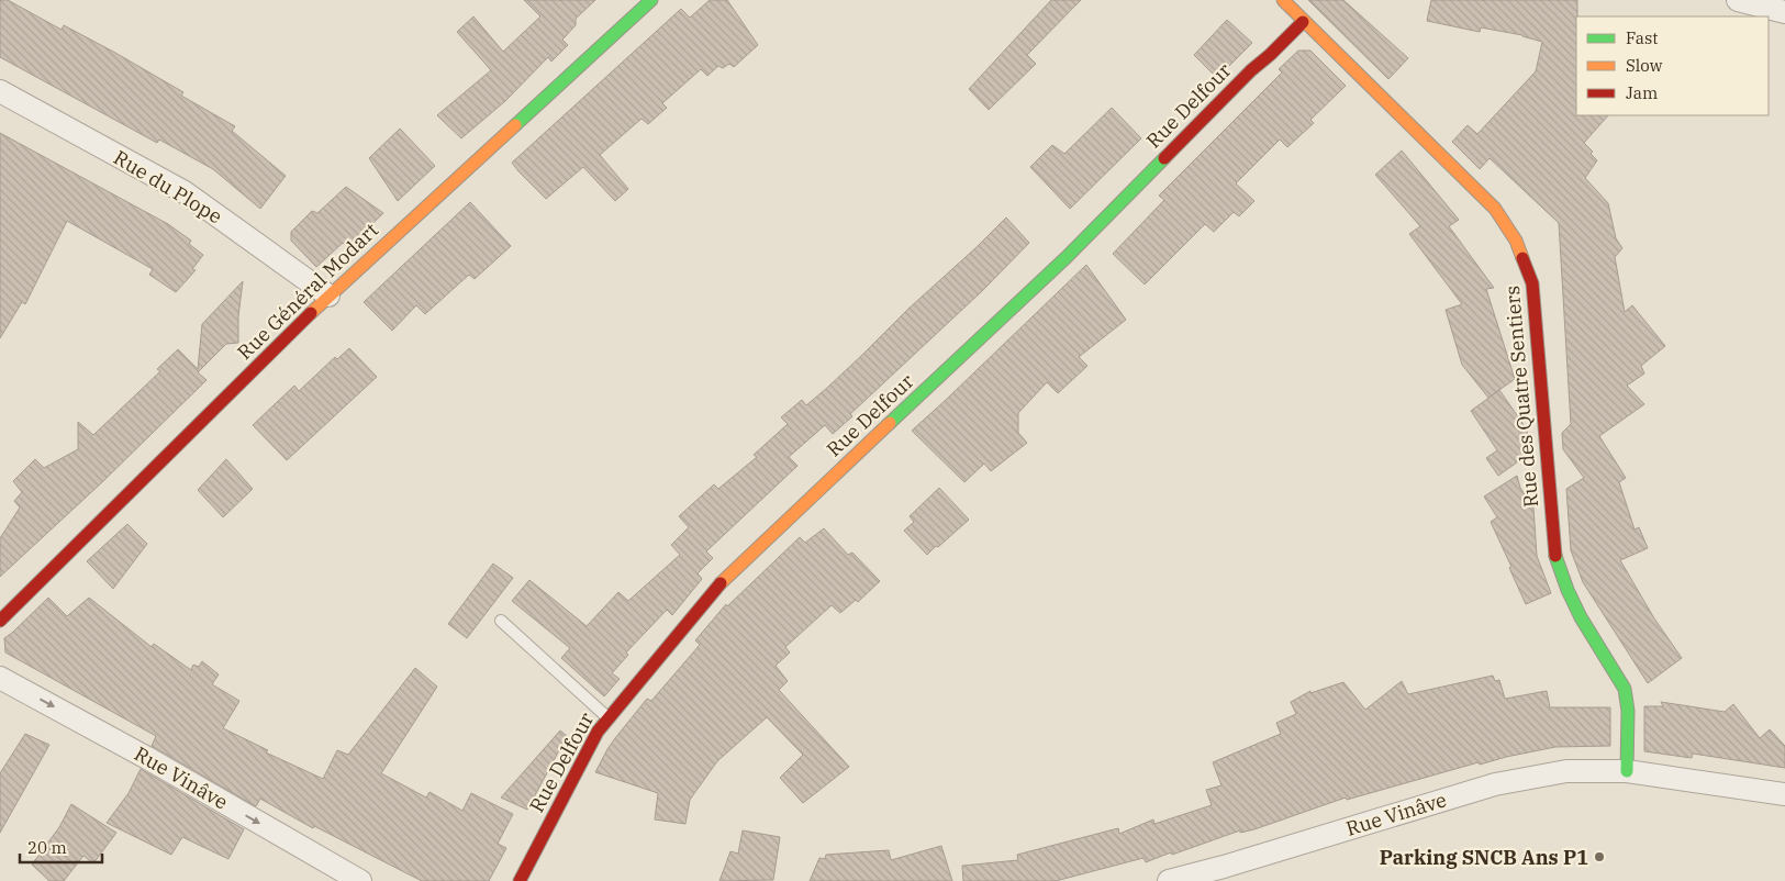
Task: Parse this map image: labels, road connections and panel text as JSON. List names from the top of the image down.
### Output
{
  "streets": {
    "street": [
      "Rue Delfour",
      "Rue du Plope",
      "Rue Général Modart",
      "Rue des Quatre Sentiers",
      "Rue Vinâve"
    ]
  },
  "crossings": [
    ["Rue Delfour", "Rue des Quatre Sentiers"],
    ["Rue du Plope", "Rue Général Modart"],
    ["Rue des Quatre Sentiers", "Rue Vinâve"]
  ],
  "one_way": ["Rue Vinâve"],
  "places": ["Parking SNCB Ans P1"],
  "legend": ["Fast", "Slow", "Jam"],
  "scale_bar": "20 m"
}
